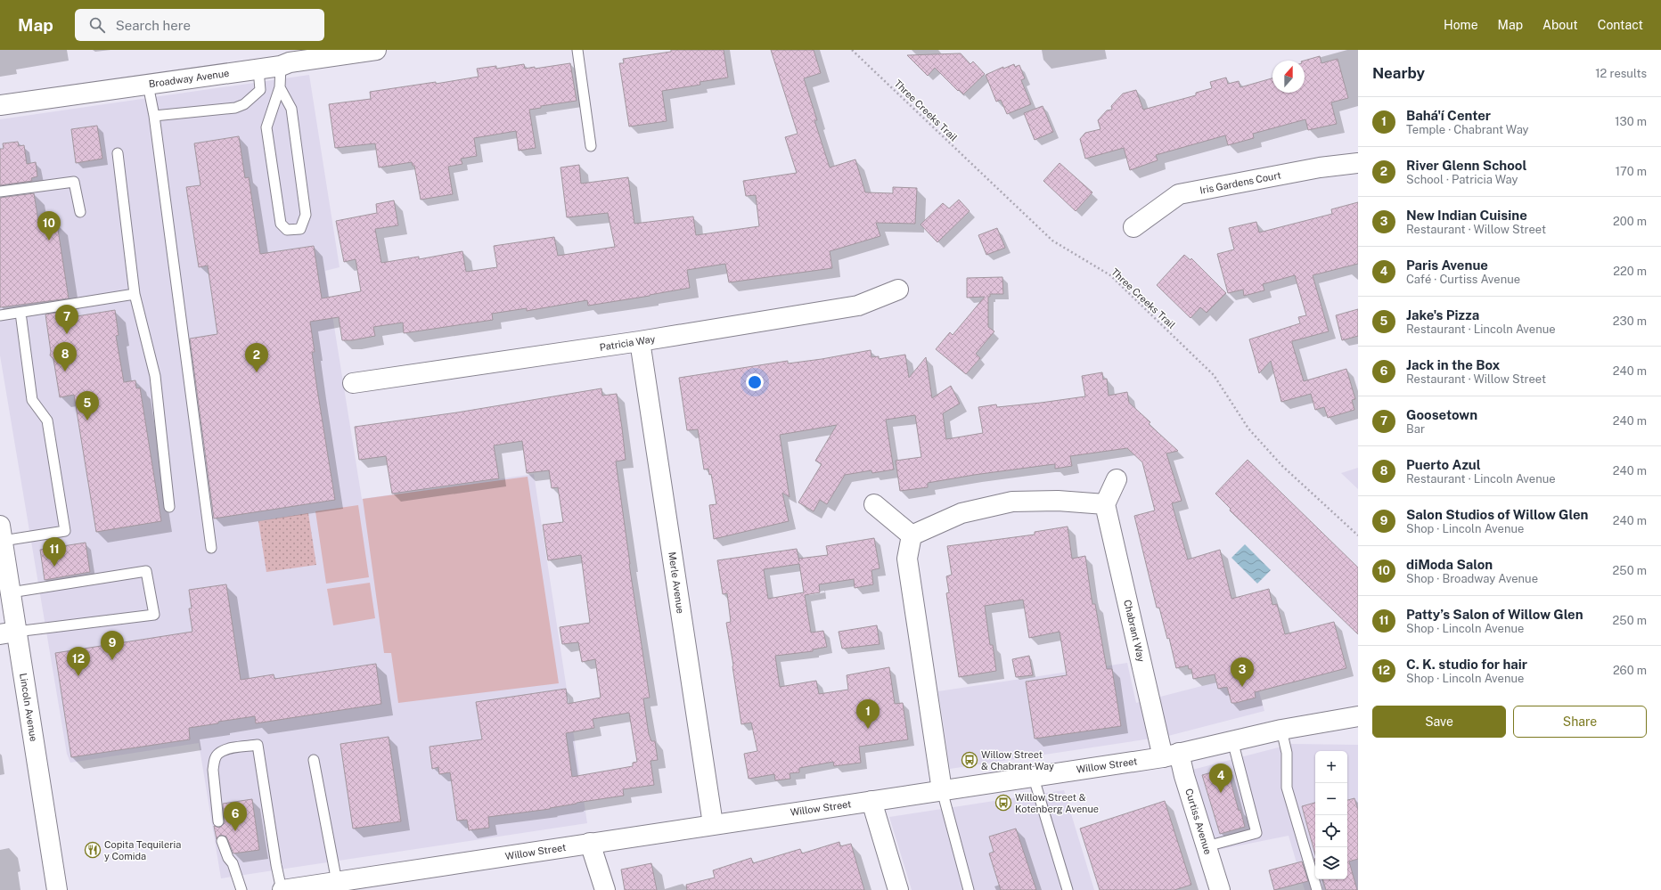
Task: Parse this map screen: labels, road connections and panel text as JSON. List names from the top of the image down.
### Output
{
  "streets": {
    "street": [
      "Broadway Avenue",
      "Iris Gardens Court",
      "Patricia Way",
      "Merle Avenue",
      "Chabrant Way",
      "Lincoln Avenue",
      "Willow Street",
      "Curtiss Avenue"
    ],
    "path": ["Three Creeks Trail"]
  },
  "crossings": [
    ["Patricia Way", "Merle Avenue"],
    ["Merle Avenue", "Willow Street"],
    ["Chabrant Way", "Willow Street"],
    ["Chabrant Way", "Curtiss Avenue"],
    ["Willow Street", "Curtiss Avenue"]
  ],
  "places": {
    "bus stop": ["Willow Street & Chabrant Way", "Willow Street & Kotenberg Avenue"],
    "restaurant": ["Copita Tequileria y Comida"]
  },
  "north": "top",
  "page": {
    "header": "Map",
    "search": "Search here",
    "nav": [
      "Home",
      "Map",
      "About",
      "Contact"
    ],
    "heading": ["Nearby", "12 results"],
    "list": [
      {
        "mark": "1",
        "name": "Bahá'í Center",
        "note": "Temple · Chabrant Way",
        "value": "130 m"
      },
      {
        "mark": "2",
        "name": "River Glenn School",
        "note": "School · Patricia Way",
        "value": "170 m"
      },
      {
        "mark": "3",
        "name": "New Indian Cuisine",
        "note": "Restaurant · Willow Street",
        "value": "200 m"
      },
      {
        "mark": "4",
        "name": "Paris Avenue",
        "note": "Café · Curtiss Avenue",
        "value": "220 m"
      },
      {
        "mark": "5",
        "name": "Jake's Pizza",
        "note": "Restaurant · Lincoln Avenue",
        "value": "230 m"
      },
      {
        "mark": "6",
        "name": "Jack in the Box",
        "note": "Restaurant · Willow Street",
        "value": "240 m"
      },
      {
        "mark": "7",
        "name": "Goosetown",
        "note": "Bar",
        "value": "240 m"
      },
      {
        "mark": "8",
        "name": "Puerto Azul",
        "note": "Restaurant · Lincoln Avenue",
        "value": "240 m"
      },
      {
        "mark": "9",
        "name": "Salon Studios of Willow Glen",
        "note": "Shop · Lincoln Avenue",
        "value": "240 m"
      },
      {
        "mark": "10",
        "name": "diModa Salon",
        "note": "Shop · Broadway Avenue",
        "value": "250 m"
      },
      {
        "mark": "11",
        "name": "Patty’s Salon of Willow Glen",
        "note": "Shop · Lincoln Avenue",
        "value": "250 m"
      },
      {
        "mark": "12",
        "name": "C. K. studio for hair",
        "note": "Shop · Lincoln Avenue",
        "value": "260 m"
      }
    ],
    "pins": [
      "10",
      "7",
      "8",
      "2",
      "5",
      "11",
      "9",
      "12",
      "3",
      "1",
      "4",
      "6"
    ],
    "buttons": ["Save", "Share"],
    "map_buttons": ["+", "−"]
  }
}
